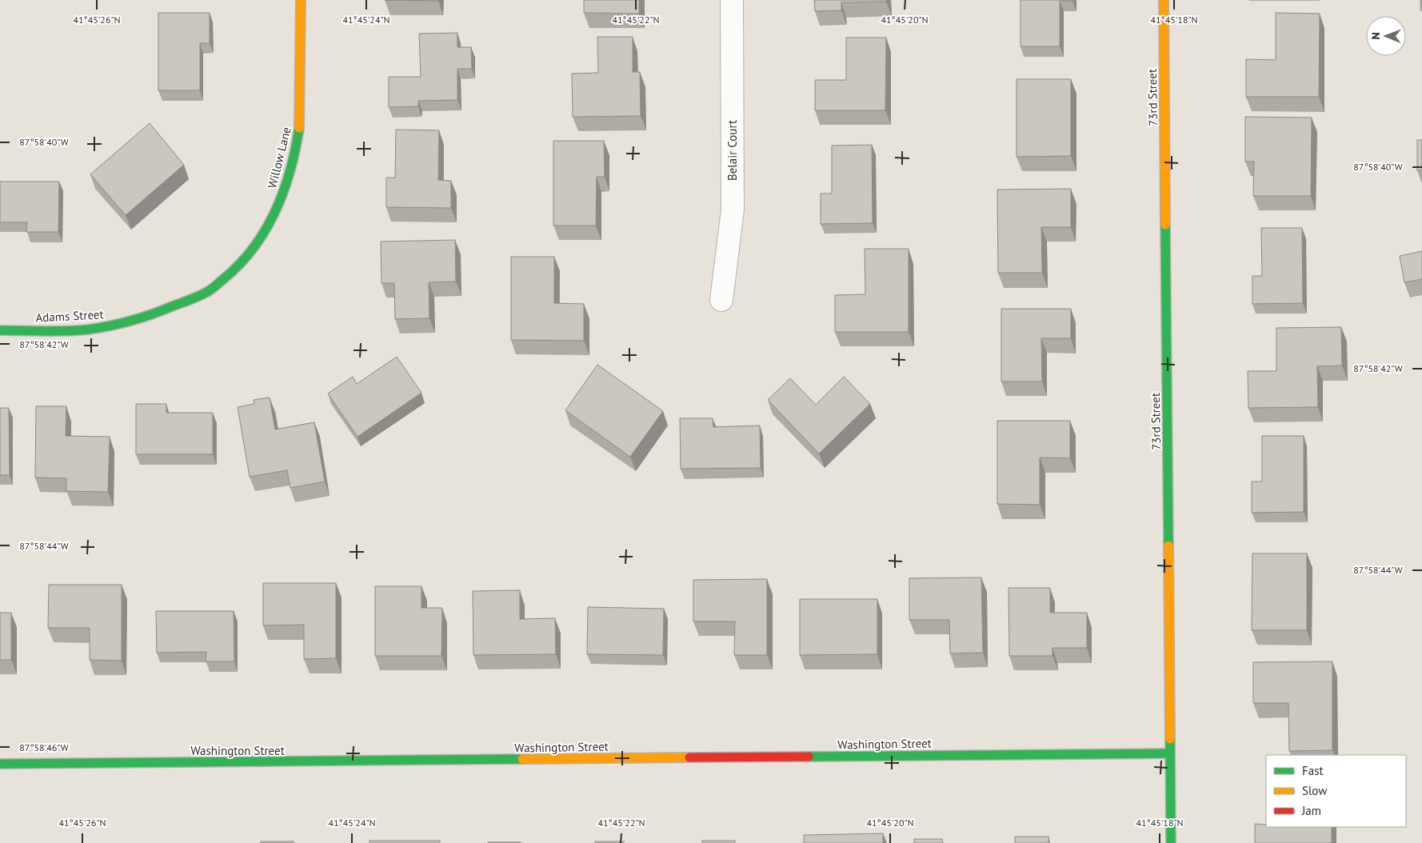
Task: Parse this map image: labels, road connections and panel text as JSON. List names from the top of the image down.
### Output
{
  "streets": {
    "street": [
      "73rd Street",
      "Belair Court",
      "Willow Lane",
      "Adams Street",
      "Washington Street"
    ]
  },
  "crossings": [
    ["73rd Street", "Washington Street"],
    ["Willow Lane", "Adams Street"]
  ],
  "legend": ["Fast", "Slow", "Jam"],
  "north": "left",
  "coordinates": [
    "41°45'26\"N",
    "41°45'24\"N",
    "41°45'22\"N",
    "41°45'20\"N",
    "41°45'18\"N",
    "87°58'40\"W",
    "87°58'42\"W",
    "87°58'44\"W",
    "87°58'46\"W"
  ]
}
